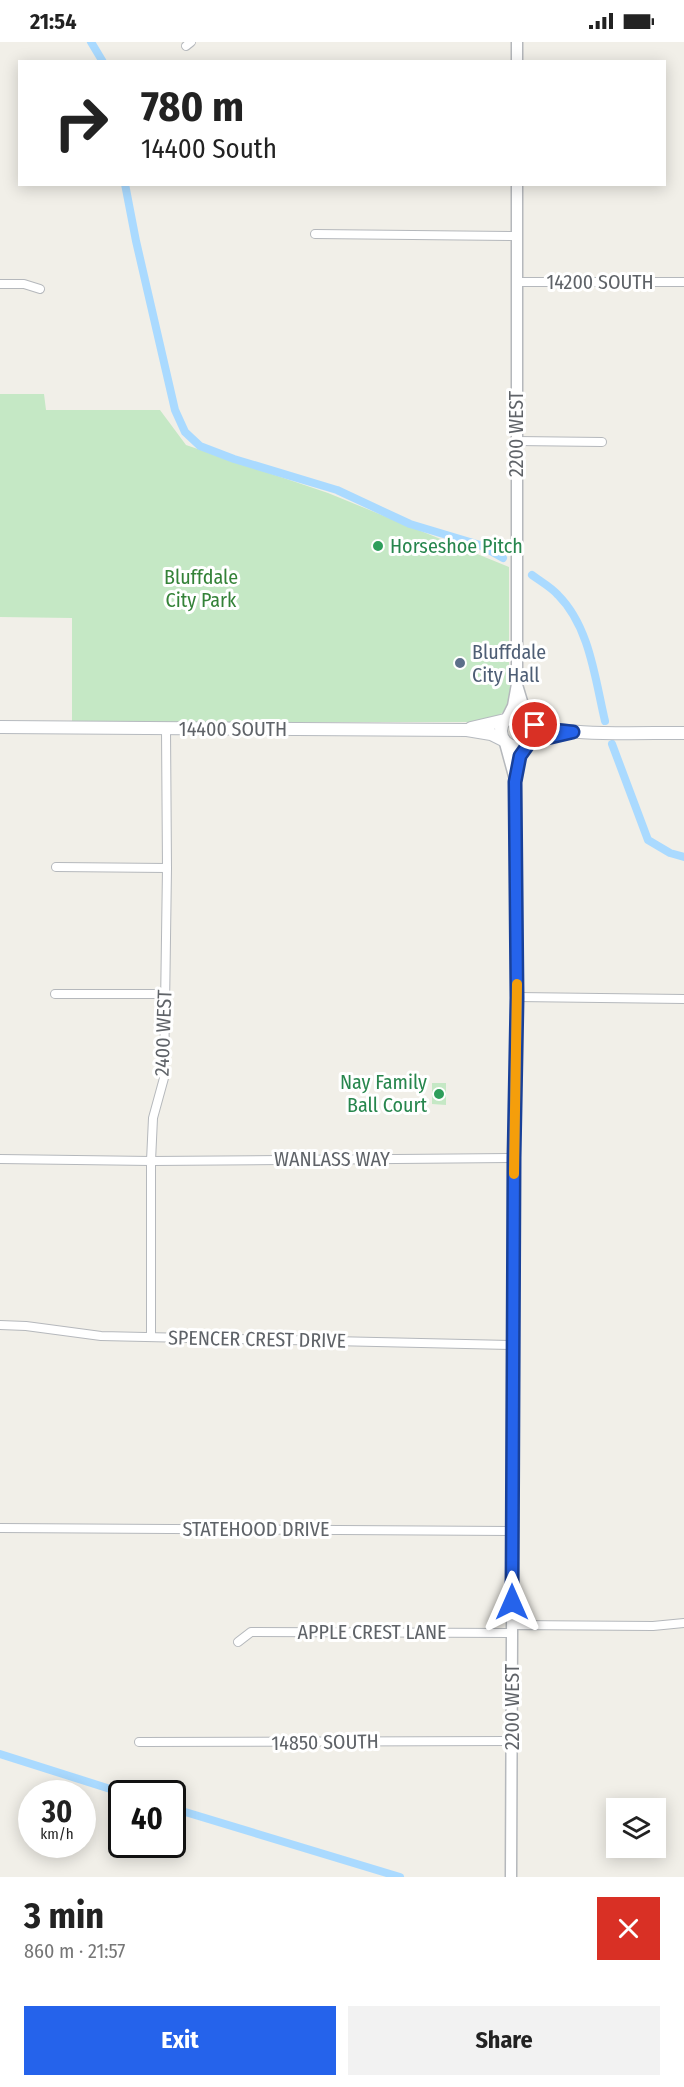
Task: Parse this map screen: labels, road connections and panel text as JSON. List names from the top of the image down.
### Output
{
  "streets": {
    "main road": ["14400 SOUTH"],
    "street": [
      "14200 SOUTH",
      "2200 WEST",
      "2400 WEST",
      "WANLASS WAY",
      "SPENCER CREST DRIVE",
      "STATEHOOD DRIVE",
      "APPLE CREST LANE",
      "14850 SOUTH"
    ]
  },
  "crossings": [
    ["14200 SOUTH", "2200 WEST"],
    ["2200 WEST", "14400 SOUTH"],
    ["2200 WEST", "WANLASS WAY"],
    ["2200 WEST", "SPENCER CREST DRIVE"],
    ["2200 WEST", "STATEHOOD DRIVE"],
    ["2200 WEST", "APPLE CREST LANE"],
    ["2200 WEST", "14850 SOUTH"],
    ["14400 SOUTH", "2400 WEST"],
    ["2400 WEST", "WANLASS WAY"],
    ["2400 WEST", "SPENCER CREST DRIVE"]
  ],
  "parks": ["Bluffdale City Park"],
  "places": ["Horseshoe Pitch", "Bluffdale City Hall", "Nay Family Ball Court"],
  "page": {
    "status": "21:54",
    "turn": ["780 m", "14400 South"],
    "speed": "30 km/h",
    "limit": "40",
    "heading": ["3 min", "860 m · 21:57"],
    "buttons": ["Exit", "Share"]
  }
}
